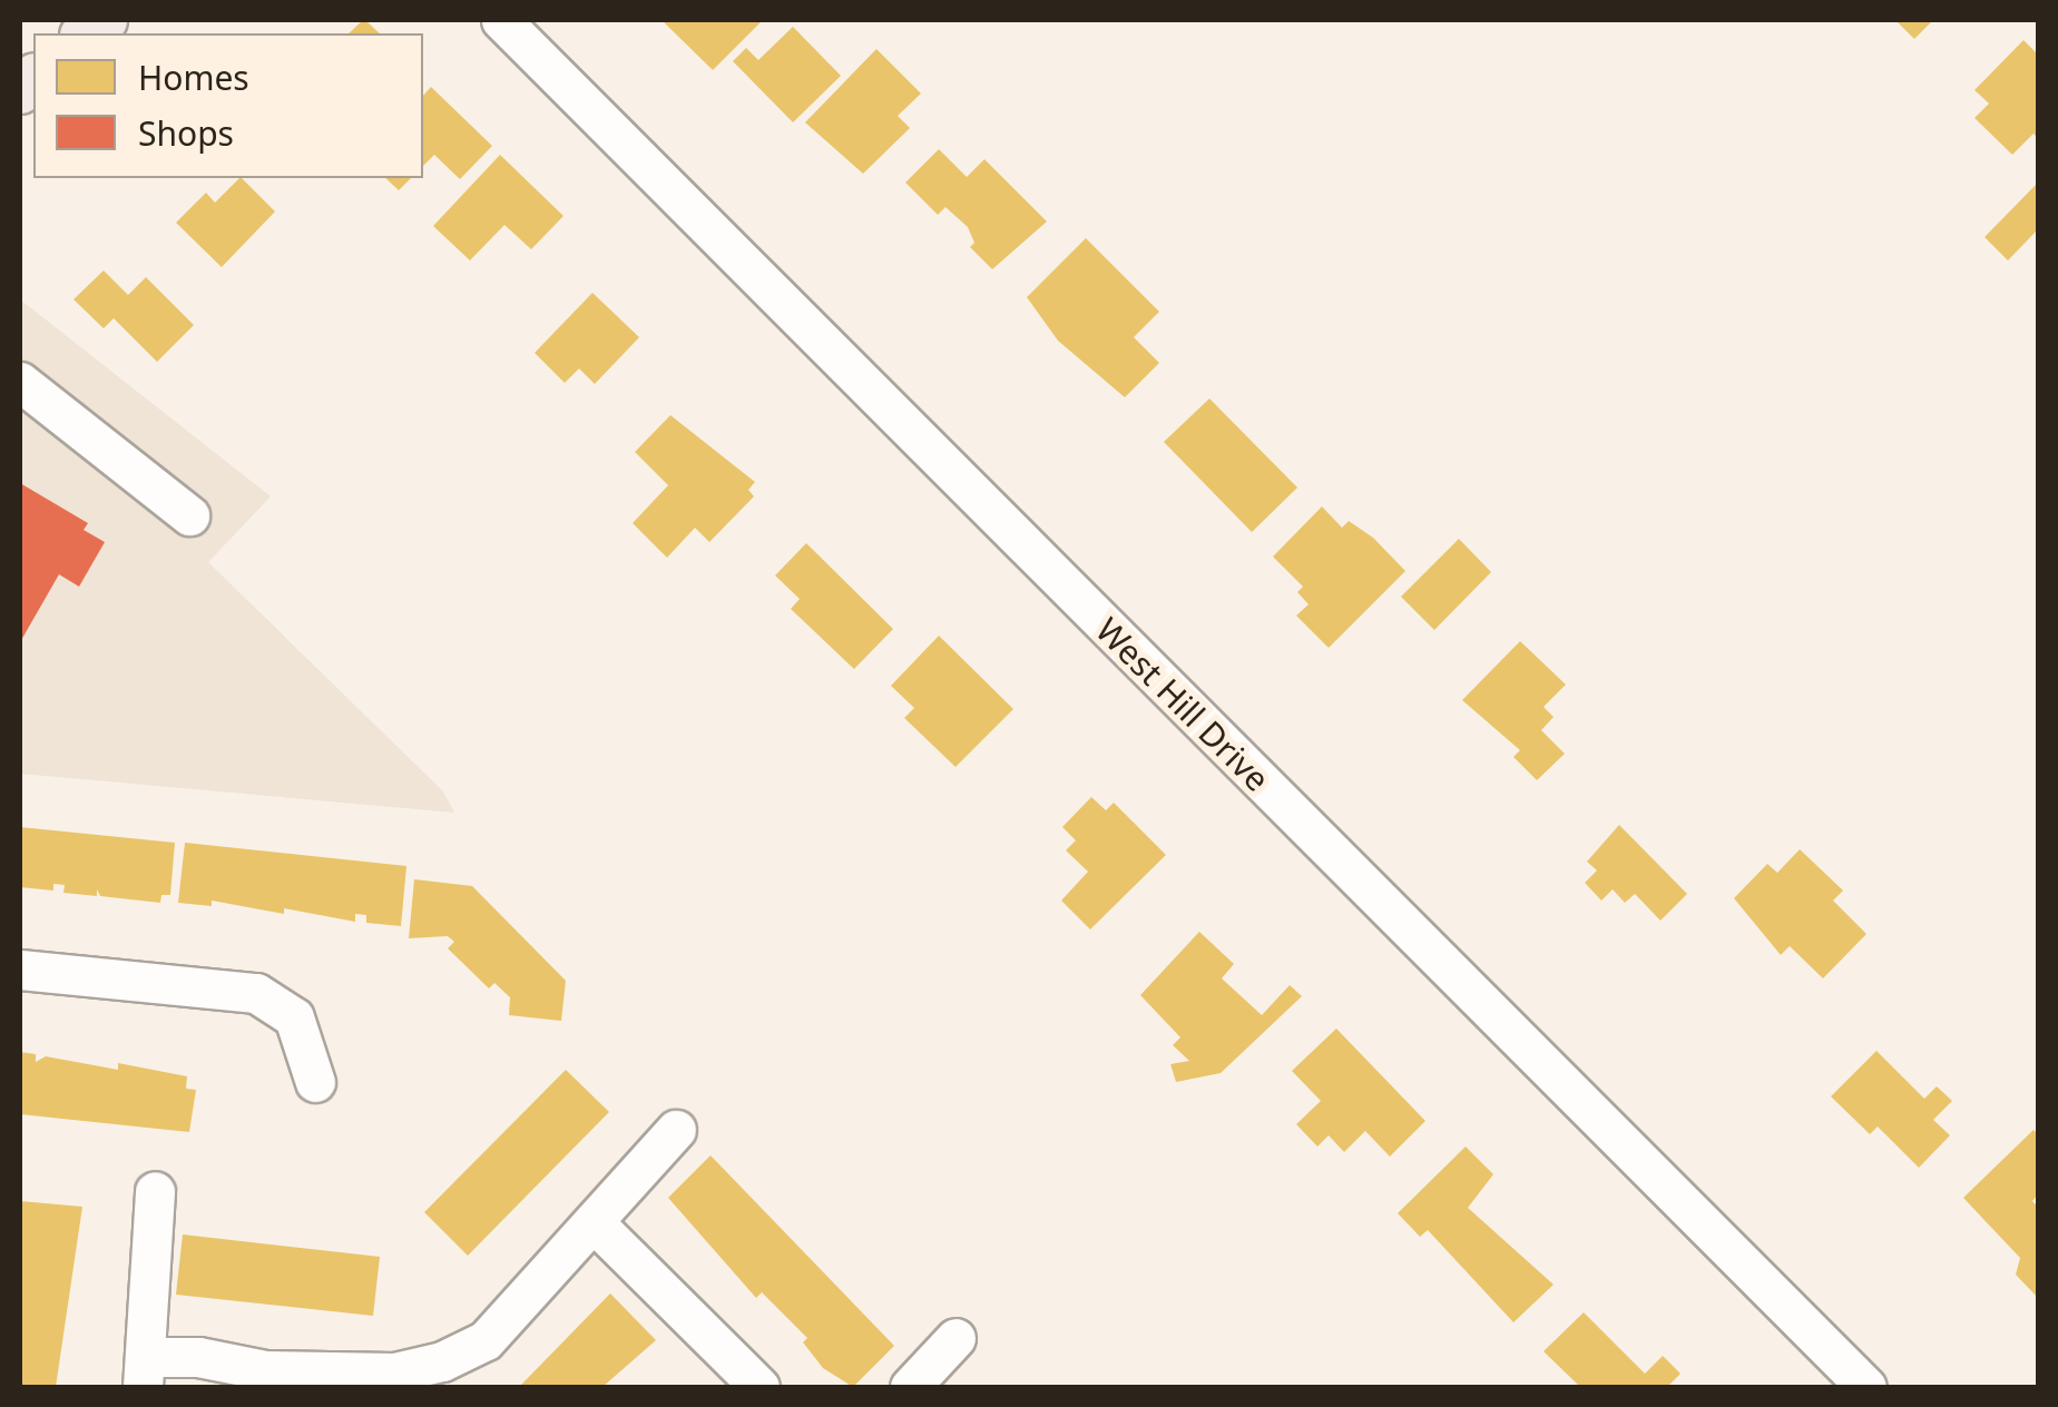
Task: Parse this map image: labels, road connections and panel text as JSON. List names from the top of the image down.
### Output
{
  "streets": {
    "street": ["West Hill Drive"]
  },
  "legend": ["Homes", "Shops"]
}
